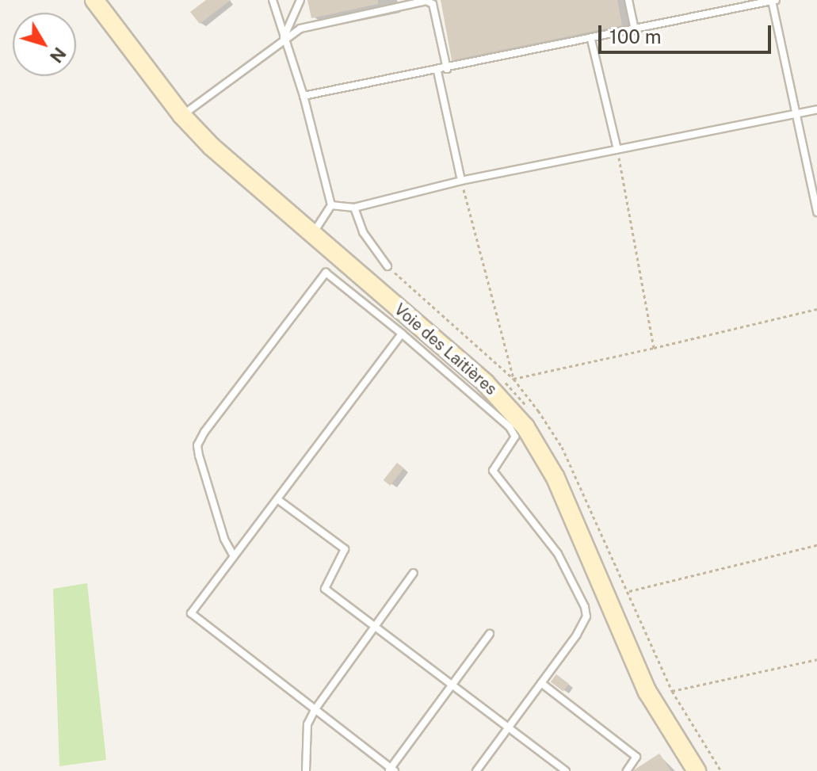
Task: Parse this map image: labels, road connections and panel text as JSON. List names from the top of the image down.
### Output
{
  "streets": {
    "street": ["Voie des Laitières"]
  },
  "scale_bar": "100 m",
  "north": "bottom right"
}
